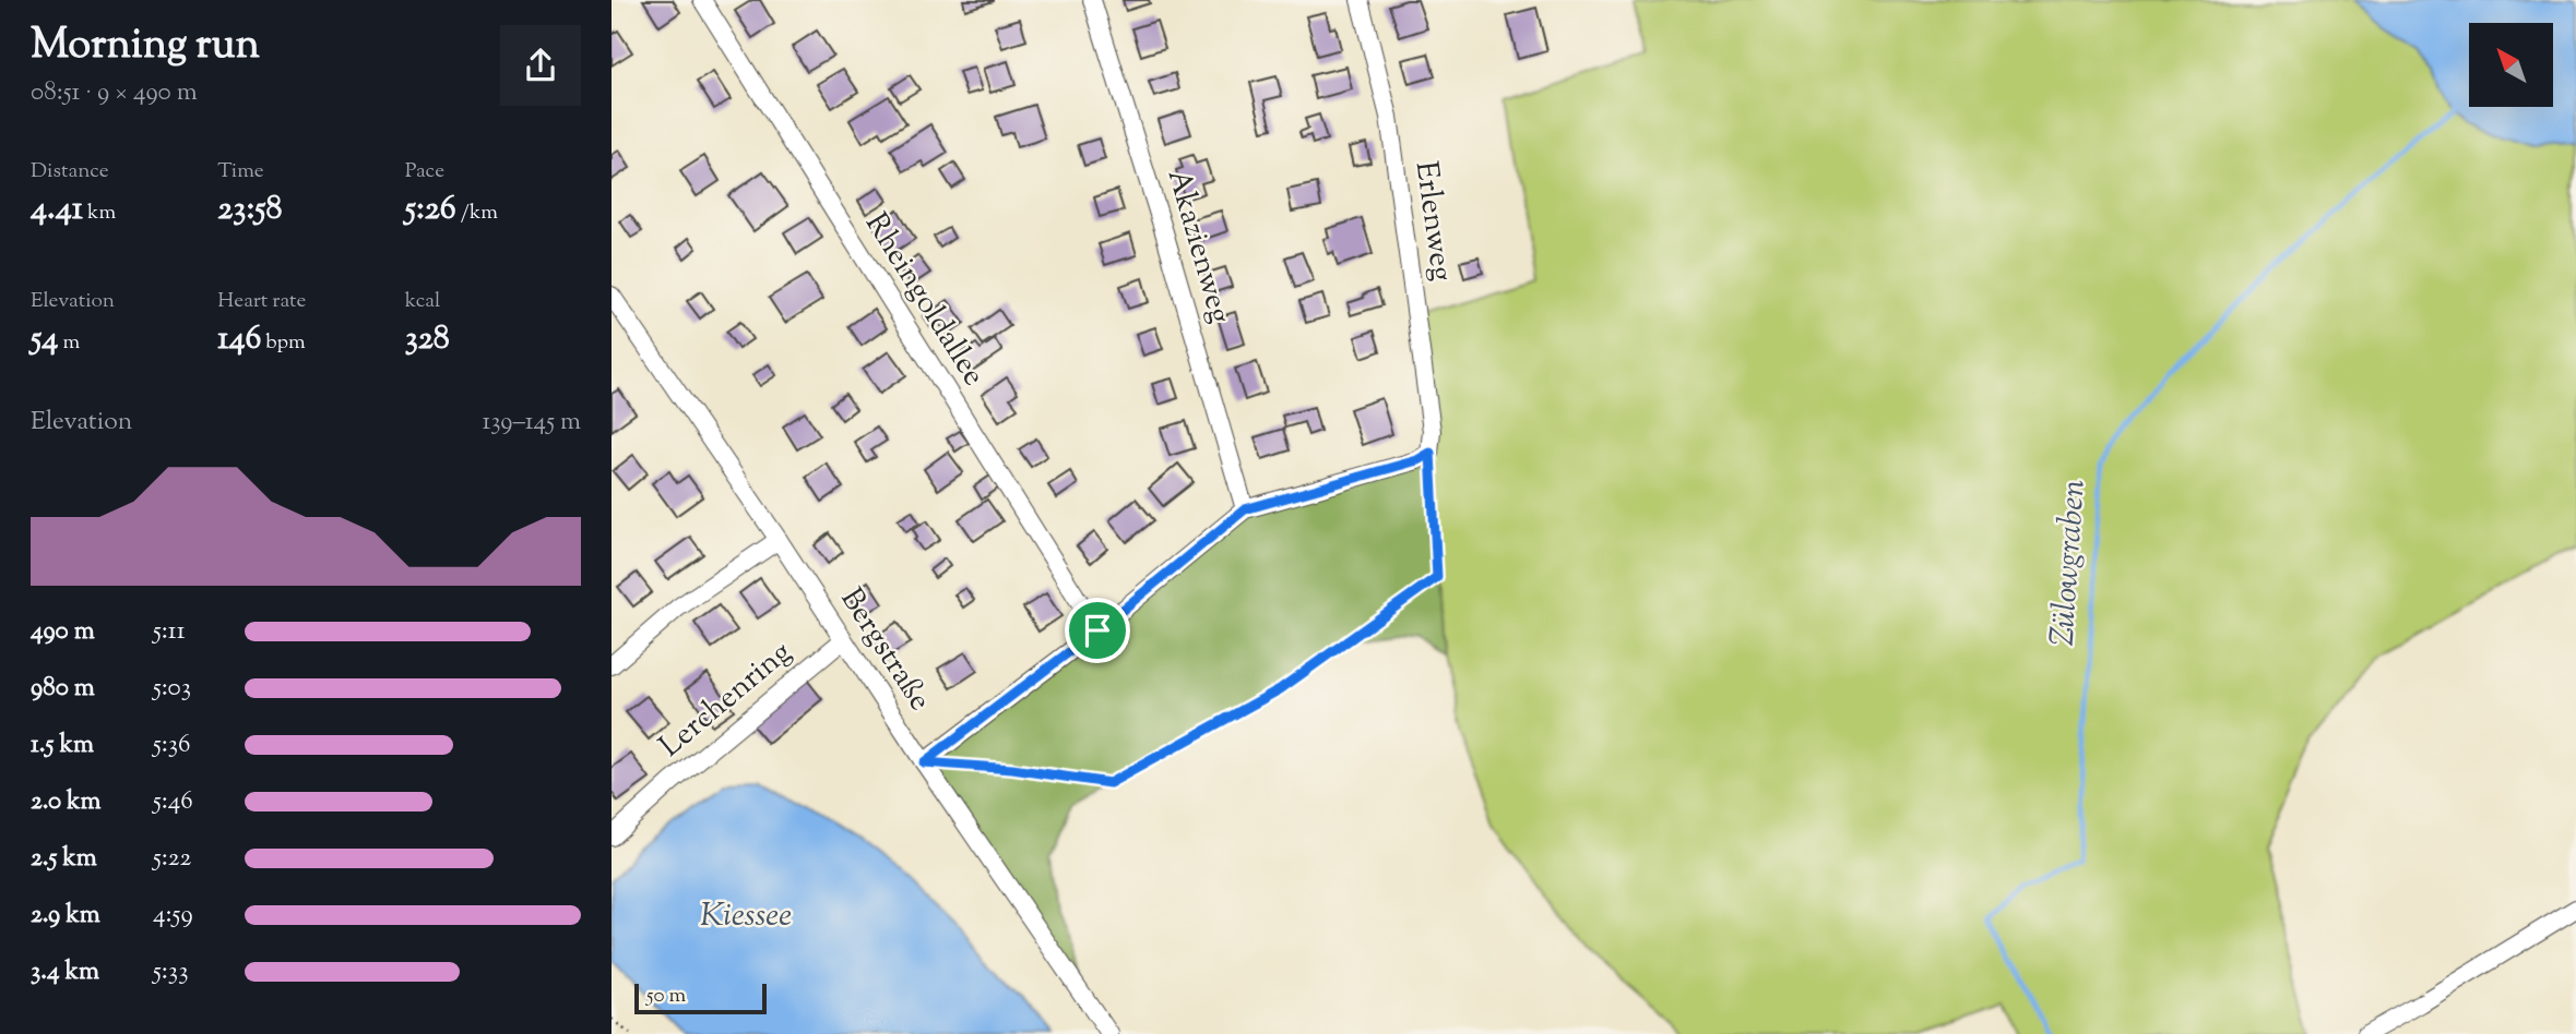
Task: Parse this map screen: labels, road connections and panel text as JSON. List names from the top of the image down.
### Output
{
  "streets": {
    "street": [
      "Erlenweg",
      "Akazienweg",
      "Rheingoldallee",
      "Bergstraße",
      "Lerchenring"
    ]
  },
  "crossings": [
    ["Bergstraße", "Lerchenring"]
  ],
  "water": ["Zülowgraben", "Kiessee"],
  "scale_bar": "50 m",
  "north": "top left",
  "page": {
    "heading": ["Morning run", "08:51 · 9 × 490 m"],
    "stats": [
      ["Distance", "4.41 km"],
      ["Time", "23:58"],
      ["Pace", "5:26 /km"],
      ["Elevation", "54 m"],
      ["Heart rate", "146 bpm"],
      ["kcal", "328"]
    ],
    "chart": ["Elevation", "139–145 m"],
    "list": [
      {
        "name": "490 m",
        "note": "5:11"
      },
      {
        "name": "980 m",
        "note": "5:03"
      },
      {
        "name": "1.5 km",
        "note": "5:36"
      },
      {
        "name": "2.0 km",
        "note": "5:46"
      },
      {
        "name": "2.5 km",
        "note": "5:22"
      },
      {
        "name": "2.9 km",
        "note": "4:59"
      },
      {
        "name": "3.4 km",
        "note": "5:33"
      }
    ],
    "scale": "50 m"
  }
}
